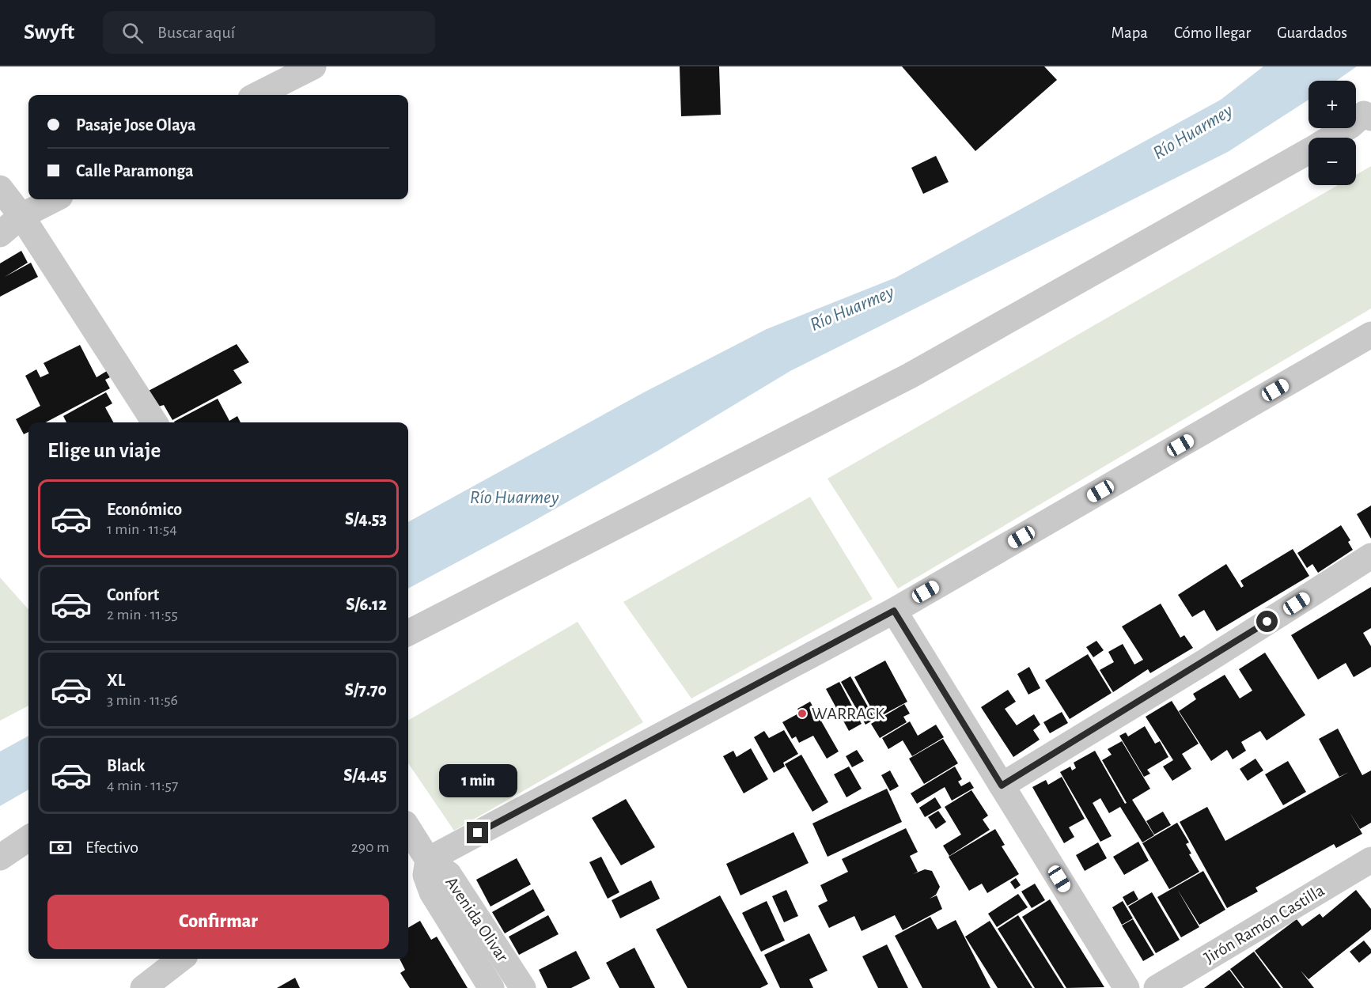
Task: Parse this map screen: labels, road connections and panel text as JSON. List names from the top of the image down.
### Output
{
  "streets": {
    "street": ["Avenida Olivar", "Jirón Ramón Castilla"]
  },
  "water": ["Río Huarmey"],
  "places": ["WARRACK"],
  "page": {
    "header": "Swyft",
    "search": "Buscar aquí",
    "nav": ["Mapa", "Cómo llegar", "Guardados"],
    "map_buttons": ["+", "−"],
    "banner": ["Pasaje Jose Olaya", "Calle Paramonga"],
    "heading": "Elige un viaje",
    "list": [
      {
        "name": "Económico",
        "note": "1 min · 11:54",
        "value": "S/4.53"
      },
      {
        "name": "Confort",
        "note": "2 min · 11:55",
        "value": "S/6.12"
      },
      {
        "name": "XL",
        "note": "3 min · 11:56",
        "value": "S/7.70"
      },
      {
        "name": "Black",
        "note": "4 min · 11:57",
        "value": "S/4.45"
      }
    ],
    "bubble": "1 min",
    "pay": ["Efectivo", "290 m"],
    "buttons": "Confirmar"
  }
}
